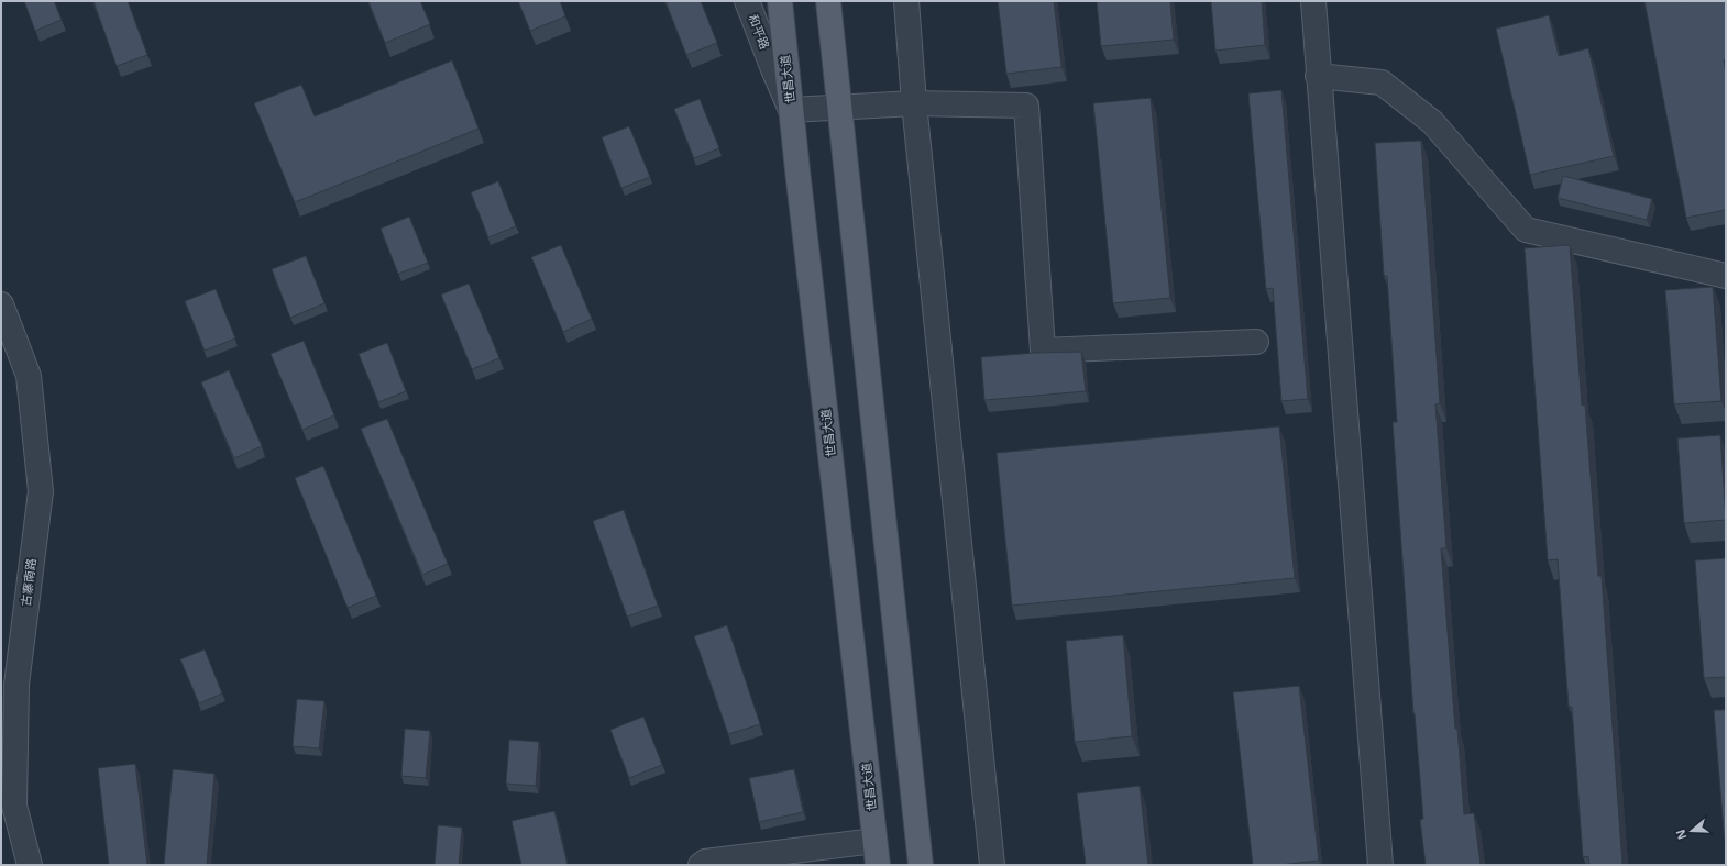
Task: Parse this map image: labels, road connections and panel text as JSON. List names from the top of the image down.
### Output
{
  "streets": {
    "main road": ["世昌大道"],
    "street": ["和平路", "古寨南路"]
  },
  "crossings": [
    ["和平路", "世昌大道"]
  ],
  "north": "left"
}
